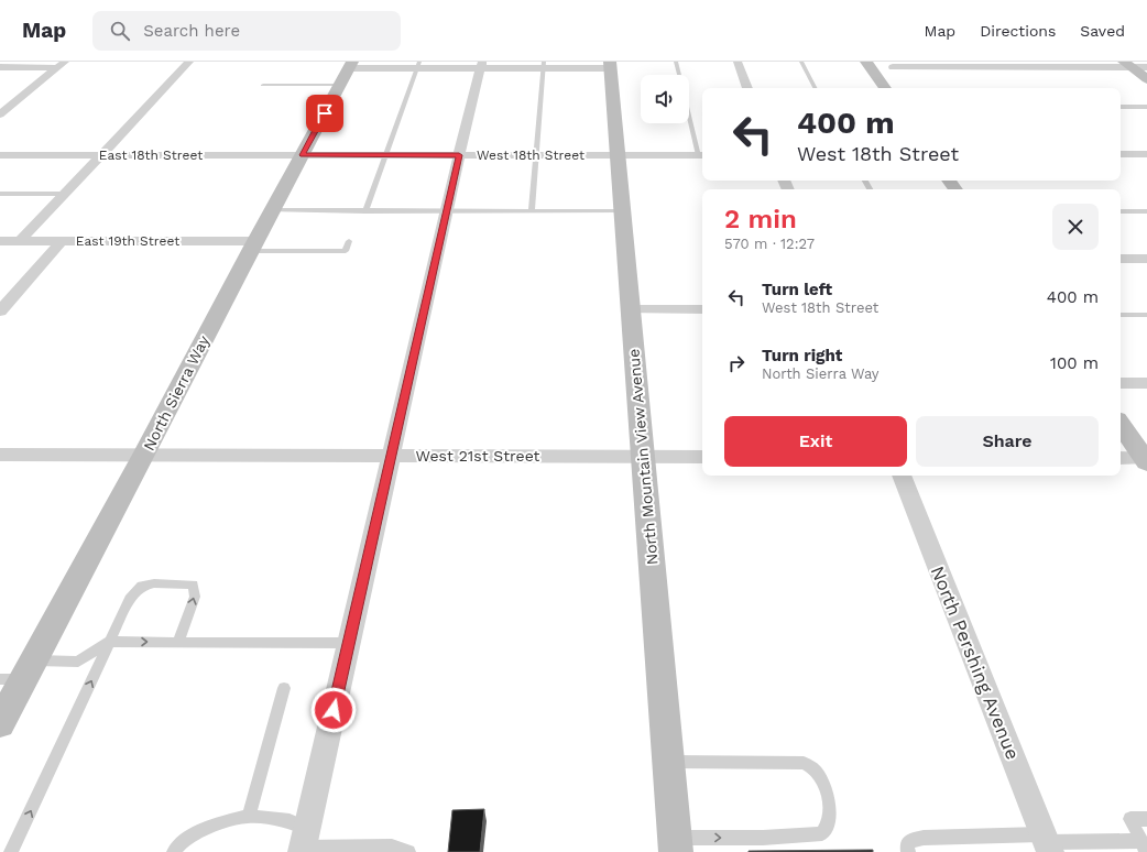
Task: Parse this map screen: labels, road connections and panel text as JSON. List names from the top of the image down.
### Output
{
  "streets": {
    "street": [
      "East 18th Street",
      "West 18th Street",
      "East 19th Street",
      "North Sierra Way",
      "West 21st Street",
      "North Mountain View Avenue",
      "North Pershing Avenue"
    ]
  },
  "crossings": [
    ["East 18th Street", "West 18th Street"],
    ["East 18th Street", "North Sierra Way"],
    ["West 18th Street", "North Sierra Way"],
    ["West 18th Street", "North Mountain View Avenue"],
    ["East 19th Street", "North Sierra Way"],
    ["North Sierra Way", "West 21st Street"],
    ["West 21st Street", "North Mountain View Avenue"]
  ],
  "page": {
    "header": "Map",
    "search": "Search here",
    "nav": ["Map", "Directions", "Saved"],
    "turn": ["400 m", "West 18th Street"],
    "heading": ["2 min", "570 m · 12:27"],
    "list": [
      {
        "name": "Turn left",
        "note": "West 18th Street",
        "value": "400 m"
      },
      {
        "name": "Turn right",
        "note": "North Sierra Way",
        "value": "100 m"
      }
    ],
    "buttons": ["Exit", "Share"]
  }
}
